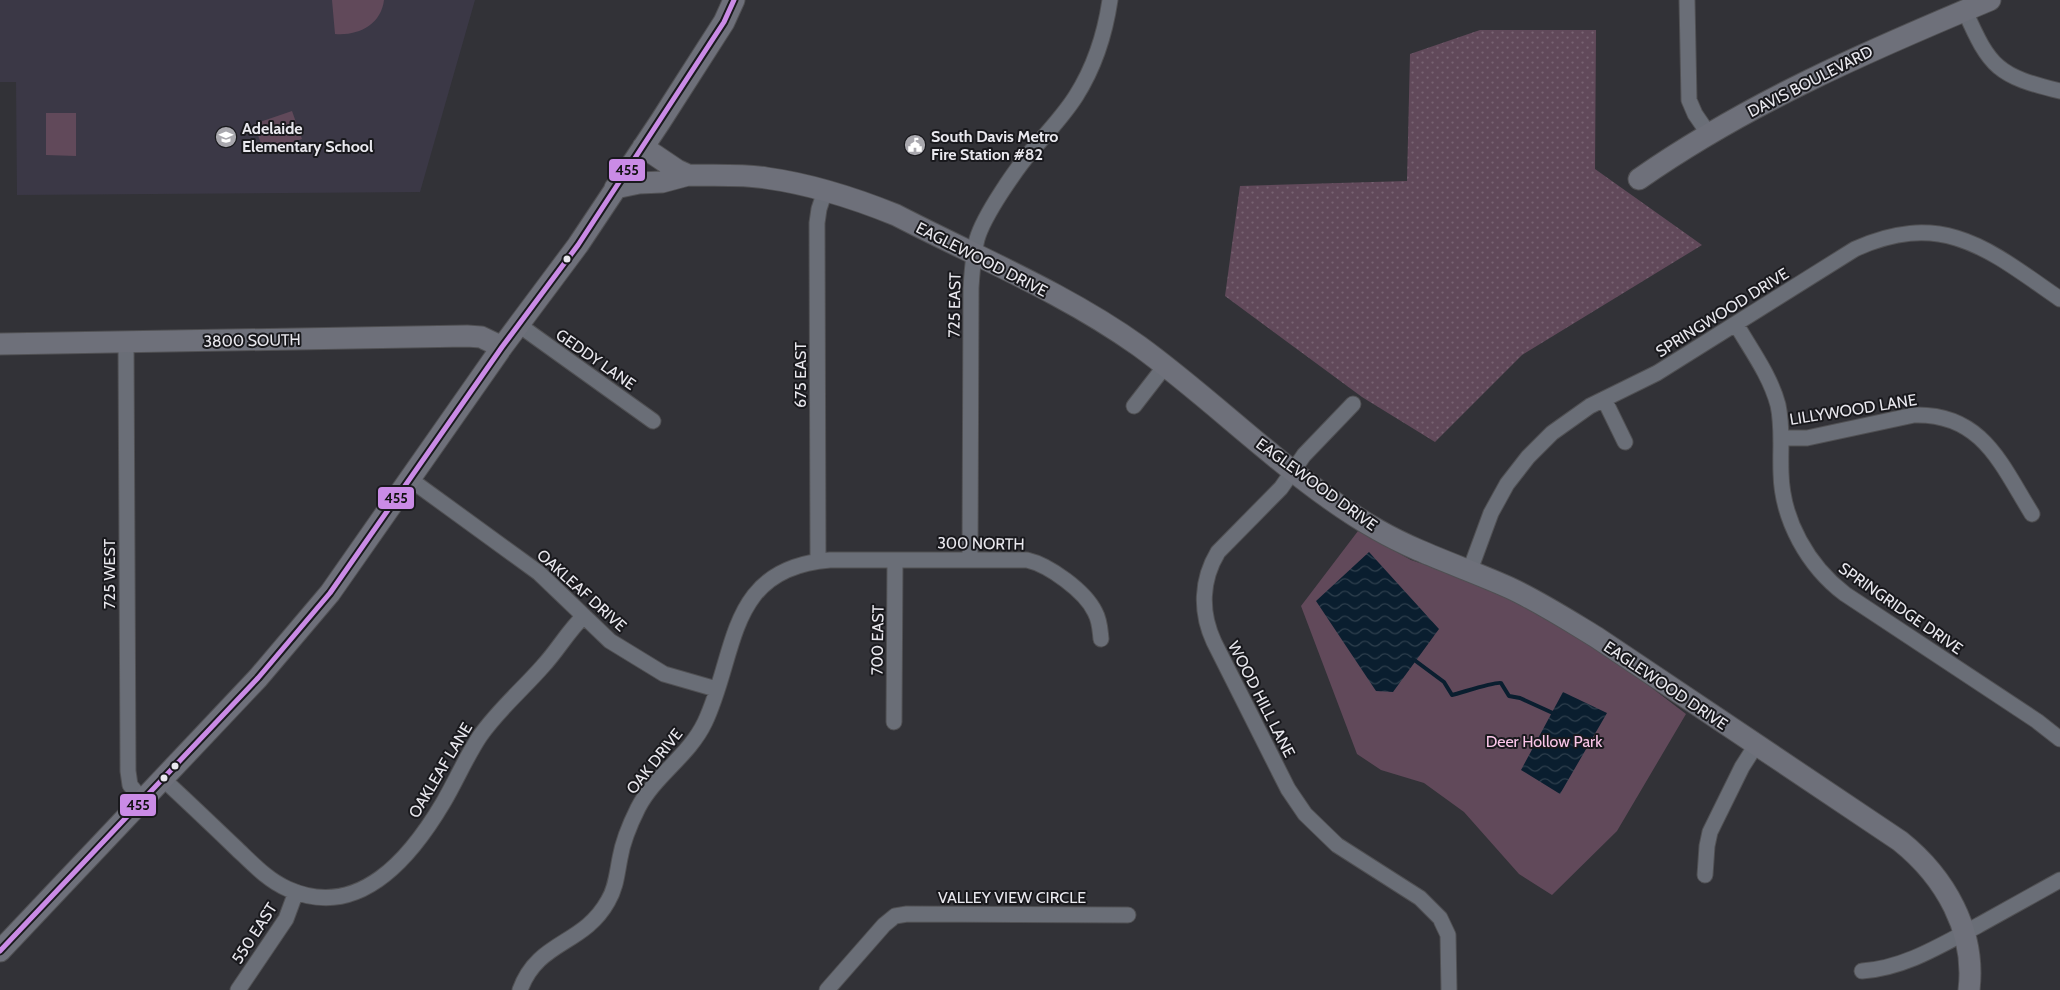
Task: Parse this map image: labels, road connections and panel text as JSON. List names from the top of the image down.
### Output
{
  "streets": {
    "main road": ["DAVIS BOULEVARD", "EAGLEWOOD DRIVE", "3800 SOUTH"],
    "street": [
      "725 EAST",
      "SPRINGWOOD DRIVE",
      "GEDDY LANE",
      "675 EAST",
      "LILLYWOOD LANE",
      "300 NORTH",
      "725 WEST",
      "OAKLEAF DRIVE",
      "SPRINGRIDGE DRIVE",
      "700 EAST",
      "WOOD HILL LANE",
      "OAK DRIVE",
      "OAKLEAF LANE",
      "VALLEY VIEW CIRCLE",
      "550 EAST"
    ]
  },
  "crossings": [
    ["EAGLEWOOD DRIVE", "725 EAST"],
    ["EAGLEWOOD DRIVE", "SPRINGWOOD DRIVE"],
    ["EAGLEWOOD DRIVE", "675 EAST"],
    ["EAGLEWOOD DRIVE", "WOOD HILL LANE"],
    ["725 EAST", "300 NORTH"],
    ["SPRINGWOOD DRIVE", "SPRINGRIDGE DRIVE"],
    ["3800 SOUTH", "725 WEST"],
    ["675 EAST", "300 NORTH"],
    ["675 EAST", "OAK DRIVE"],
    ["LILLYWOOD LANE", "SPRINGRIDGE DRIVE"],
    ["300 NORTH", "700 EAST"],
    ["300 NORTH", "OAK DRIVE"],
    ["OAKLEAF DRIVE", "OAK DRIVE"],
    ["OAKLEAF DRIVE", "OAKLEAF LANE"],
    ["OAKLEAF LANE", "550 EAST"]
  ],
  "parks": ["Deer Hollow Park"],
  "places": {
    "school or university": ["Adelaide Elementary School"],
    "public building": ["South Davis Metro Fire Station #82"]
  },
  "lines": ["transit line 455"]
}
